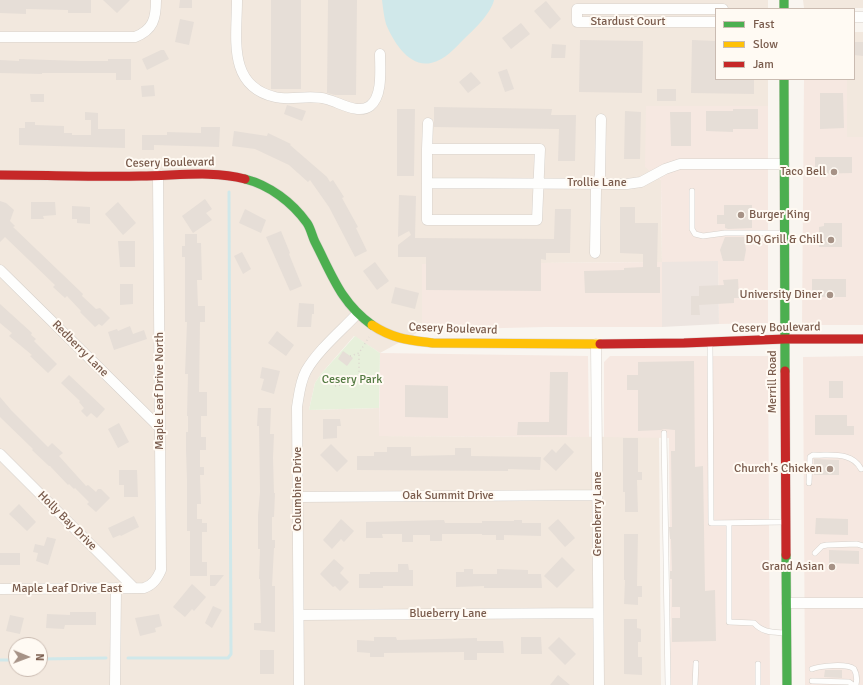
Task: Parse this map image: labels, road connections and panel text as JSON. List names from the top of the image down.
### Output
{
  "streets": {
    "main road": ["Cesery Boulevard", "Merrill Road"],
    "street": [
      "Stardust Court",
      "Trollie Lane",
      "Redberry Lane",
      "Maple Leaf Drive North",
      "Columbine Drive",
      "Oak Summit Drive",
      "Greenberry Lane",
      "Holly Bay Drive",
      "Maple Leaf Drive East",
      "Blueberry Lane"
    ]
  },
  "crossings": [
    ["Cesery Boulevard", "Merrill Road"],
    ["Cesery Boulevard", "Maple Leaf Drive North"],
    ["Cesery Boulevard", "Columbine Drive"],
    ["Cesery Boulevard", "Greenberry Lane"],
    ["Trollie Lane", "Merrill Road"],
    ["Redberry Lane", "Maple Leaf Drive North"],
    ["Maple Leaf Drive North", "Holly Bay Drive"],
    ["Maple Leaf Drive North", "Maple Leaf Drive East"],
    ["Columbine Drive", "Oak Summit Drive"],
    ["Columbine Drive", "Blueberry Lane"],
    ["Oak Summit Drive", "Greenberry Lane"],
    ["Greenberry Lane", "Blueberry Lane"],
    ["Holly Bay Drive", "Maple Leaf Drive East"]
  ],
  "parks": ["Cesery Park"],
  "places": [
    "Taco Bell",
    "Burger King",
    "DQ Grill & Chill",
    "University Diner",
    "Church's Chicken",
    "Grand Asian"
  ],
  "legend": ["Fast", "Slow", "Jam"],
  "north": "right"
}
